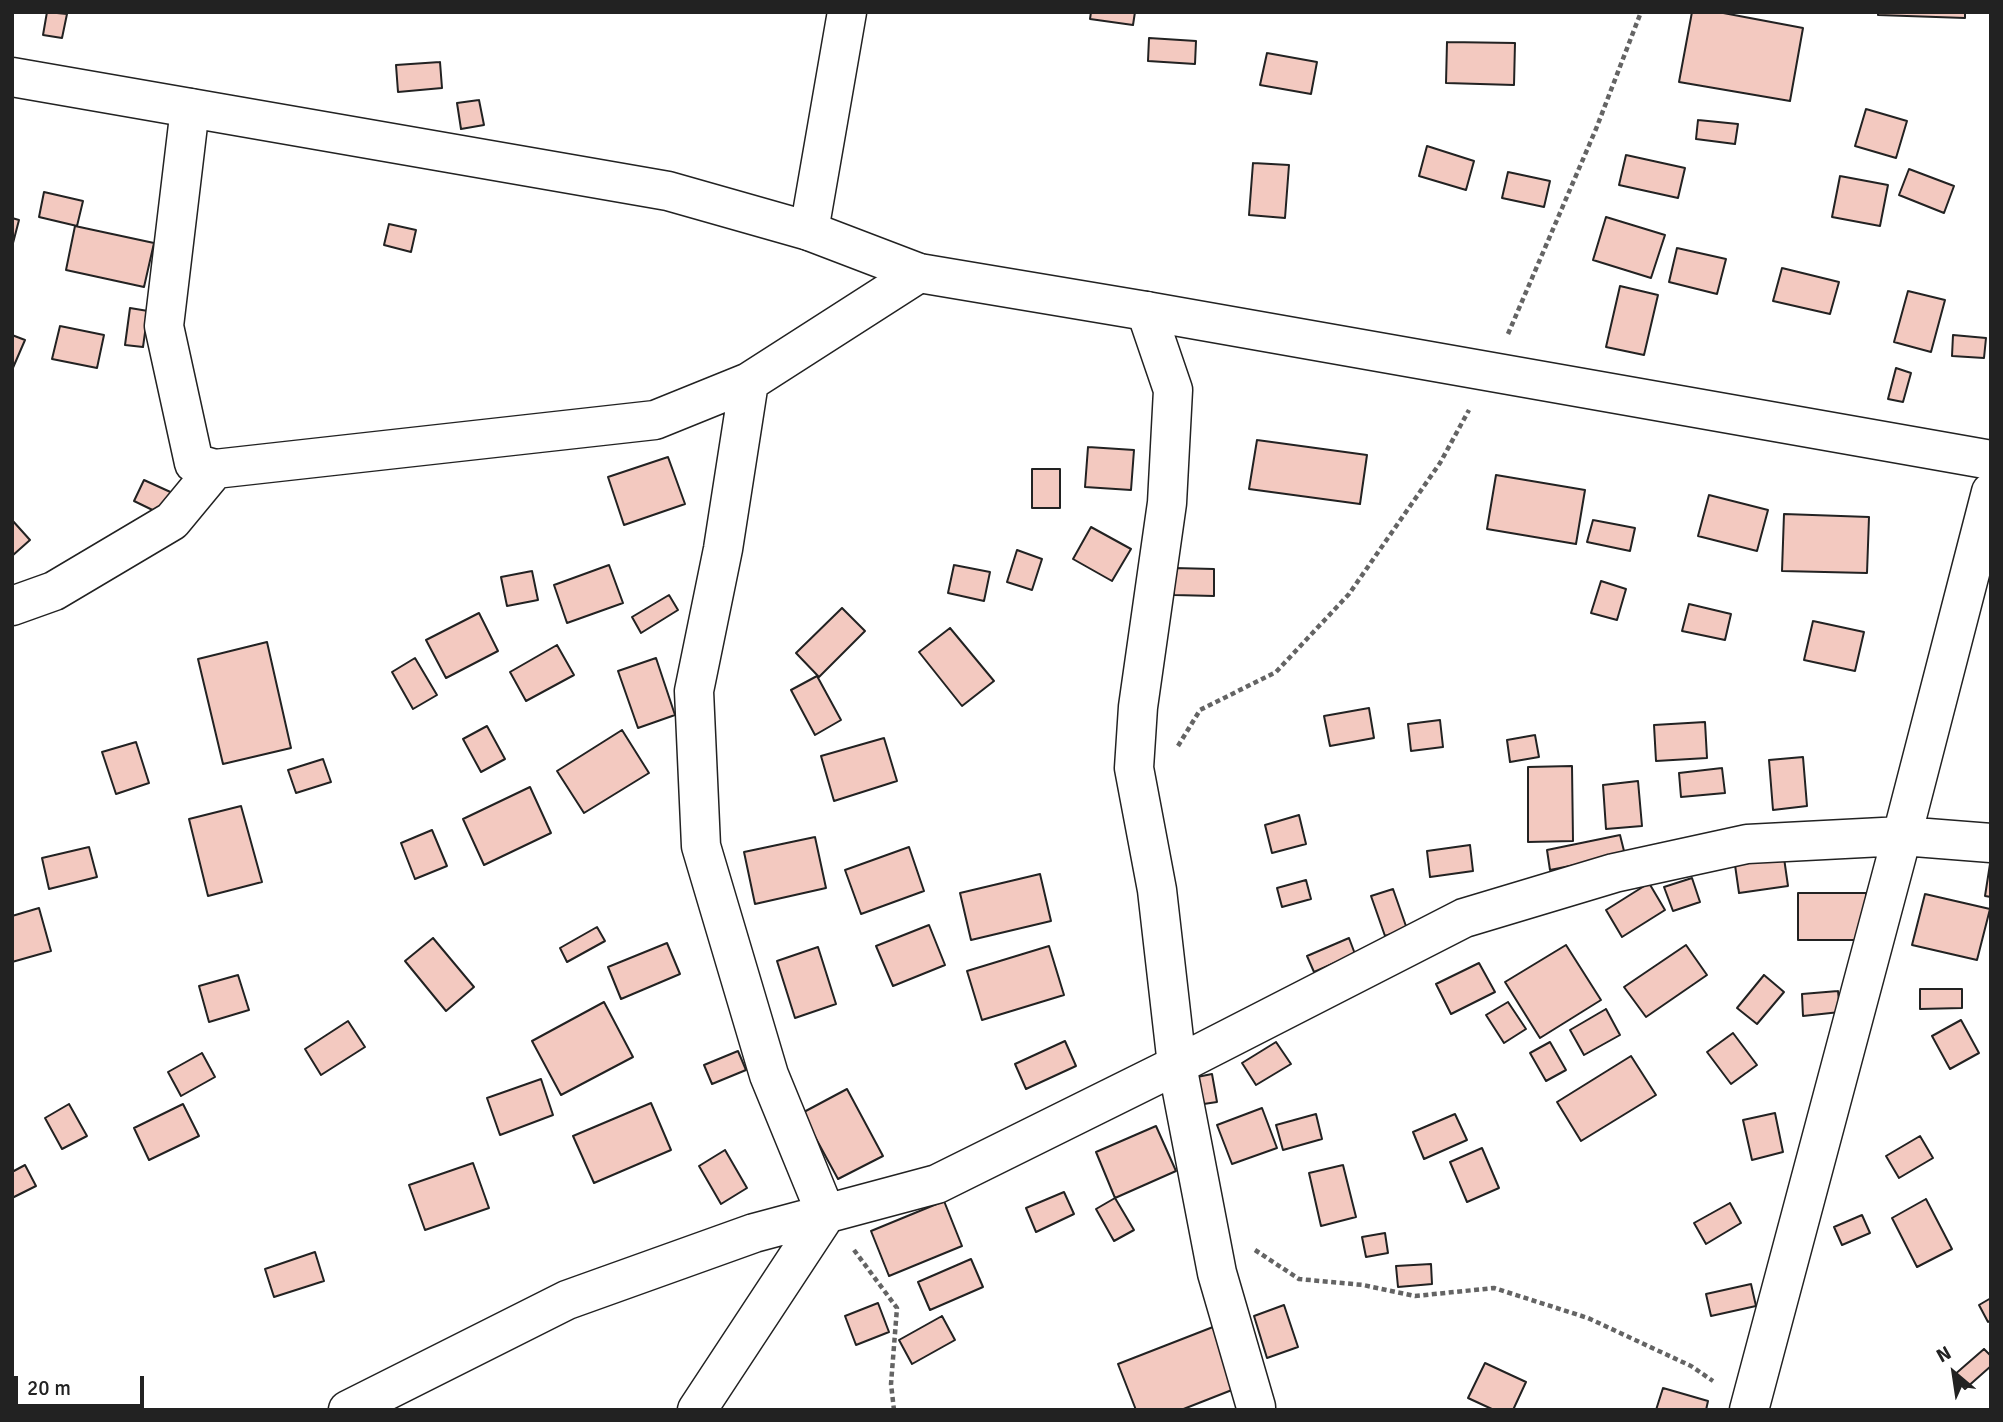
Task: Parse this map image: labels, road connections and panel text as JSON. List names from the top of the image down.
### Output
{
  "scale_bar": "20 m",
  "north": "top left"
}
